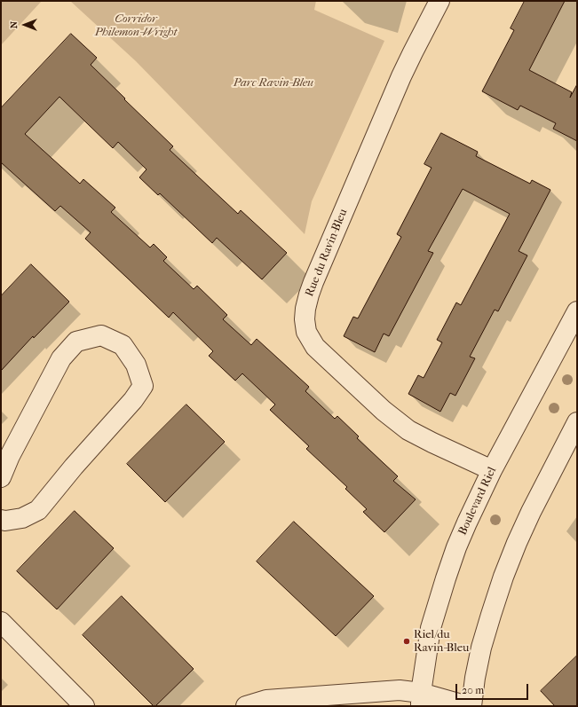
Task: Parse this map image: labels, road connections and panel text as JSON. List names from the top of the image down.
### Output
{
  "streets": {
    "street": ["Rue du Ravin-Bleu", "Boulevard Riel"]
  },
  "crossings": [
    ["Rue du Ravin-Bleu", "Boulevard Riel"]
  ],
  "parks": ["Corridor Philemon-Wright", "Parc Ravin-Bleu"],
  "places": ["Riel/du Ravin-Bleu"],
  "scale_bar": "20 m",
  "north": "left"
}
